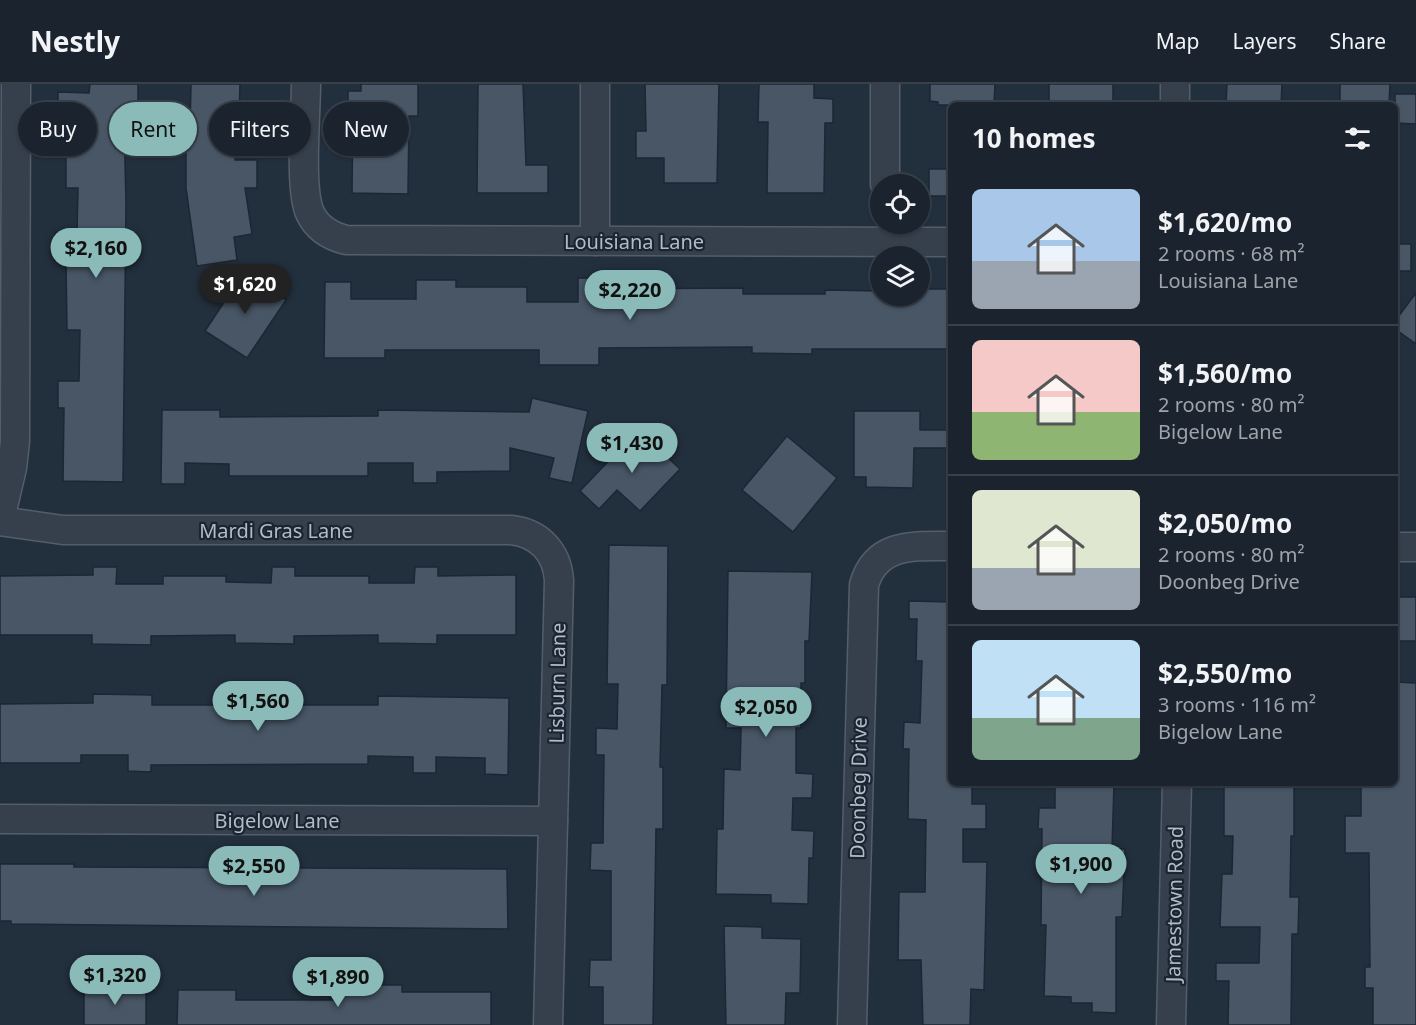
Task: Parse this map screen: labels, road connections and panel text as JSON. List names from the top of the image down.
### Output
{
  "streets": {
    "street": [
      "Louisiana Lane",
      "Mardi Gras Lane",
      "Lisburn Lane",
      "Doonbeg Drive",
      "Bigelow Lane",
      "Jamestown Road"
    ]
  },
  "crossings": [
    ["Mardi Gras Lane", "Lisburn Lane"],
    ["Lisburn Lane", "Bigelow Lane"]
  ],
  "page": {
    "header": "Nestly",
    "nav": ["Map", "Layers", "Share"],
    "chip": [
      "Buy",
      "Rent",
      "Filters",
      "New"
    ],
    "heading": "10 homes",
    "list": [
      {
        "name": "$1,620/mo",
        "note": "2 rooms · 68 m² · Louisiana Lane"
      },
      {
        "name": "$1,560/mo",
        "note": "2 rooms · 80 m² · Bigelow Lane"
      },
      {
        "name": "$2,050/mo",
        "note": "2 rooms · 80 m² · Doonbeg Drive"
      },
      {
        "name": "$2,550/mo",
        "note": "3 rooms · 116 m² · Bigelow Lane"
      }
    ],
    "price": [
      "$2,160",
      "$1,620",
      "$2,220",
      "$1,430",
      "$1,560",
      "$2,050",
      "$1,900",
      "$2,550",
      "$1,320",
      "$1,890"
    ]
  }
}
